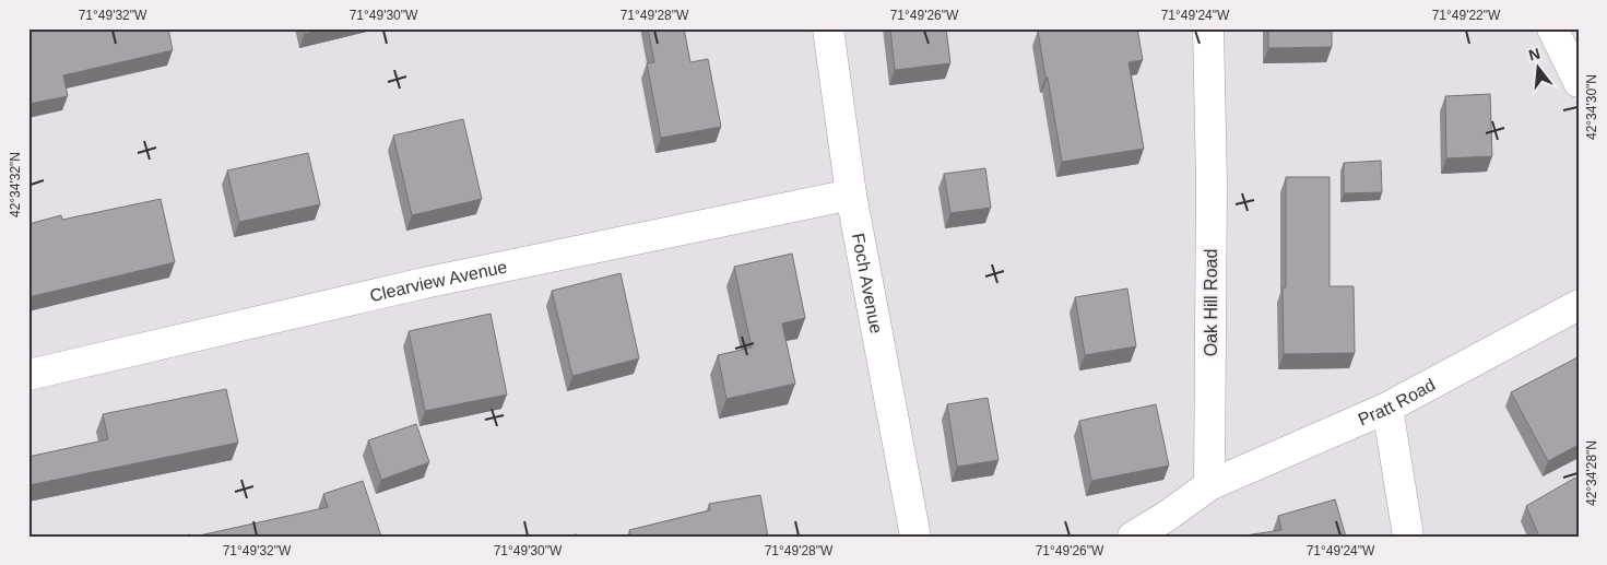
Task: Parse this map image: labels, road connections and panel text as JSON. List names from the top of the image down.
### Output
{
  "streets": {
    "street": [
      "Clearview Avenue",
      "Foch Avenue",
      "Oak Hill Road",
      "Pratt Road"
    ]
  },
  "crossings": [
    ["Clearview Avenue", "Foch Avenue"],
    ["Oak Hill Road", "Pratt Road"]
  ],
  "north": "top",
  "coordinates": [
    "71°49'32\"W",
    "71°49'30\"W",
    "71°49'28\"W",
    "71°49'26\"W",
    "71°49'24\"W",
    "71°49'22\"W",
    "42°34'30\"N",
    "42°34'32\"N",
    "42°34'28\"N"
  ]
}
